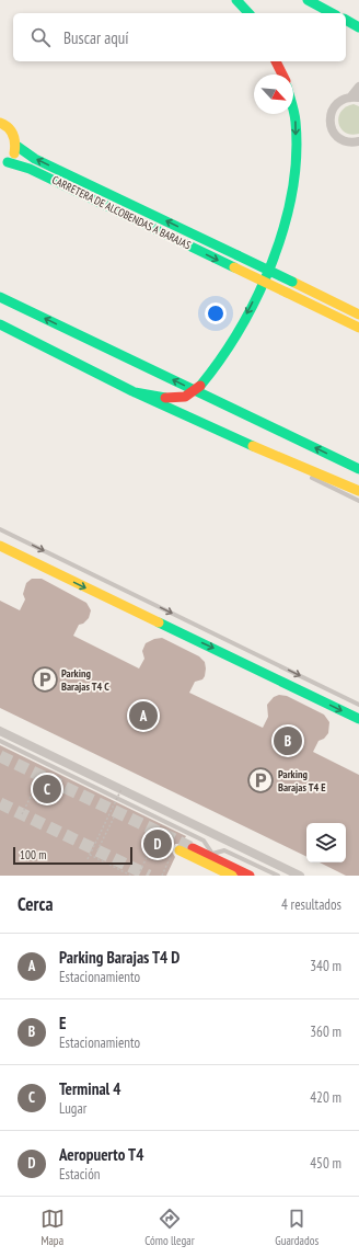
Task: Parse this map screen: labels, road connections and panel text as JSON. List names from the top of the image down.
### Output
{
  "streets": {
    "main road": ["CARRETERA DE ALCOBENDAS A BARAJAS"]
  },
  "places": {
    "parking": ["Parking Barajas T4 C", "Parking Barajas T4 E"]
  },
  "scale_bar": "100 m",
  "north": "bottom right",
  "page": {
    "search": "Buscar aquí",
    "pins": [
      "A",
      "B",
      "C",
      "D"
    ],
    "scale": "100 m",
    "heading": ["Cerca", "4 resultados"],
    "list": [
      {
        "mark": "A",
        "name": "Parking Barajas T4 D",
        "note": "Estacionamiento",
        "value": "340 m"
      },
      {
        "mark": "B",
        "name": "E",
        "note": "Estacionamiento",
        "value": "360 m"
      },
      {
        "mark": "C",
        "name": "Terminal 4",
        "note": "Lugar",
        "value": "420 m"
      },
      {
        "mark": "D",
        "name": "Aeropuerto T4",
        "note": "Estación",
        "value": "450 m"
      }
    ],
    "nav": ["Mapa", "Cómo llegar", "Guardados"]
  }
}
